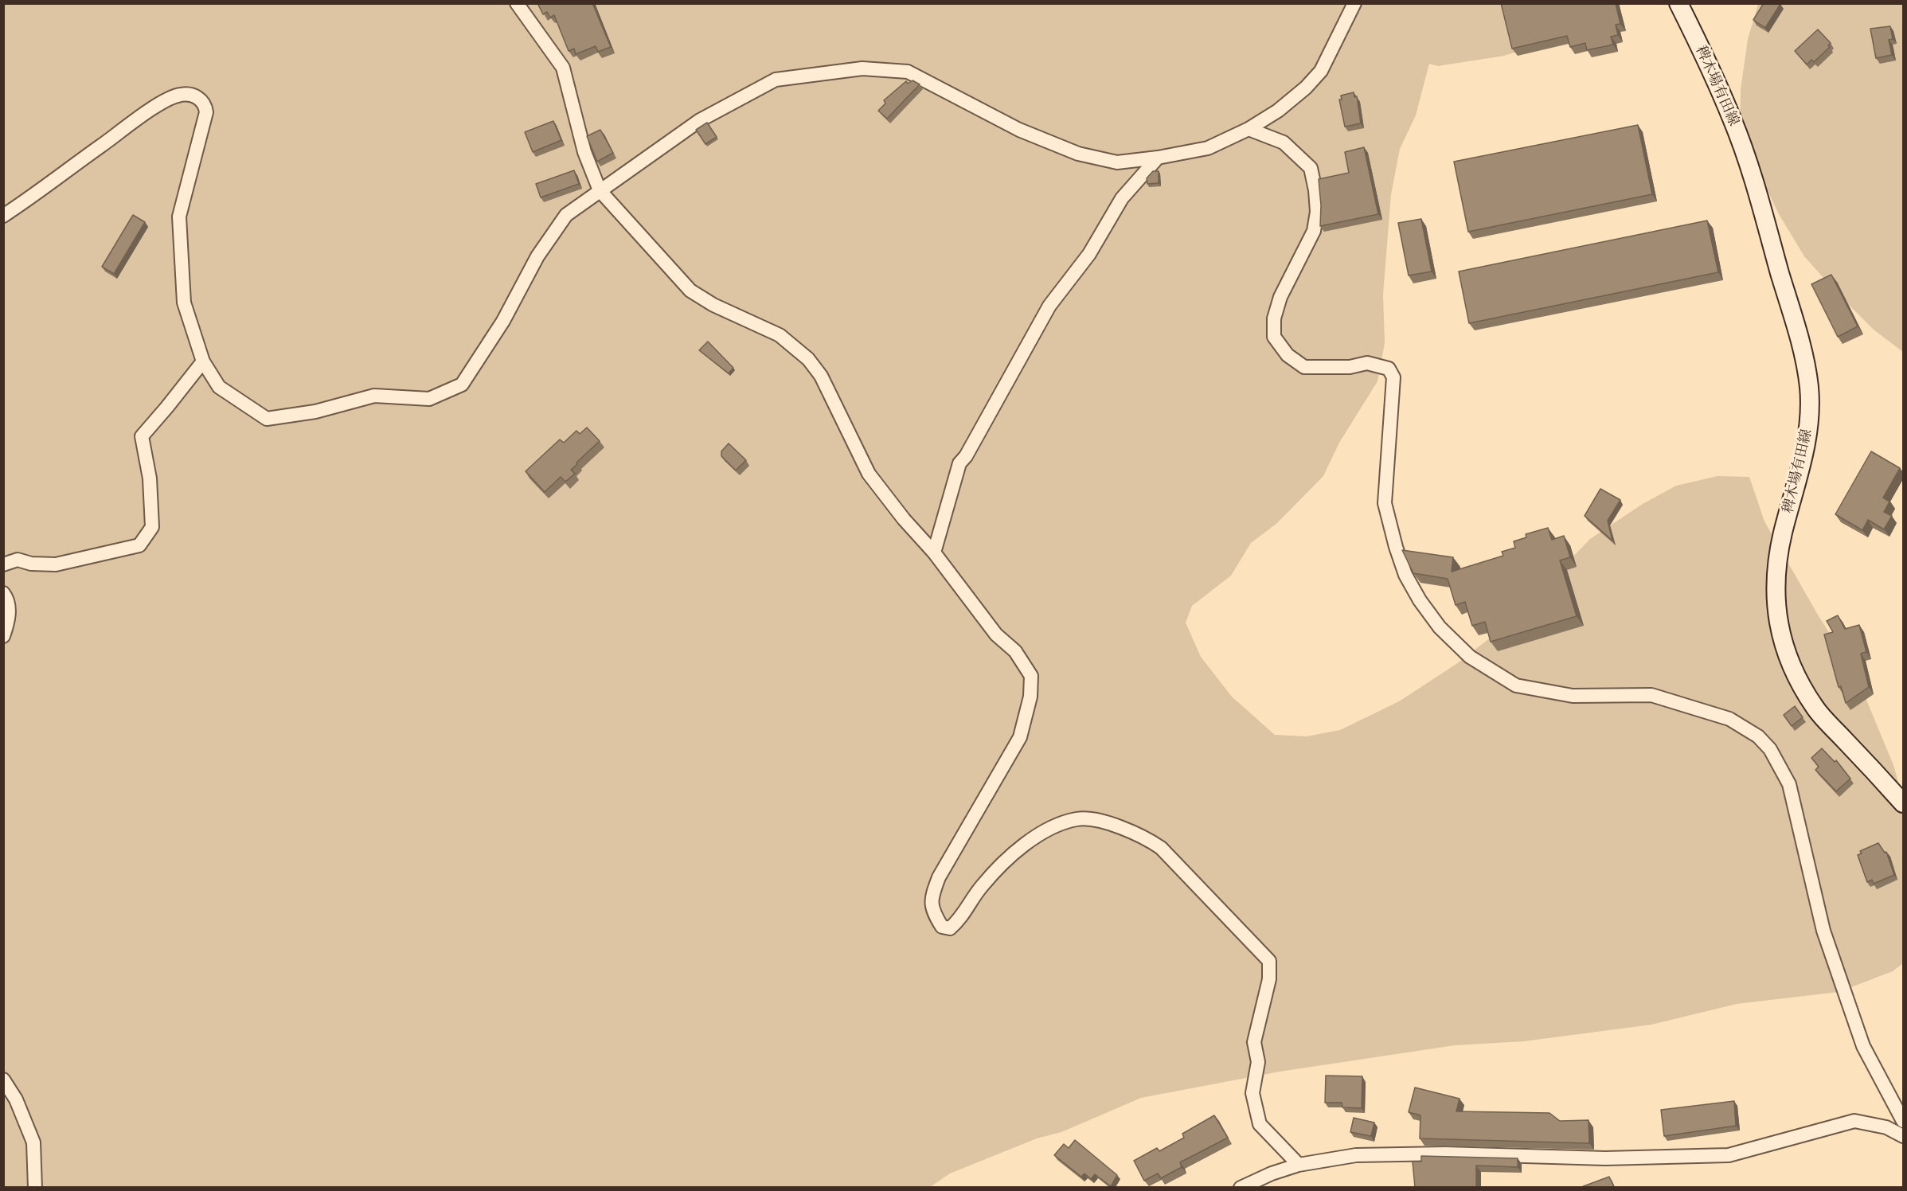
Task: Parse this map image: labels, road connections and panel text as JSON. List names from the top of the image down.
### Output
{
  "streets": {
    "main road": ["稗木場有田線"]
  }
}
